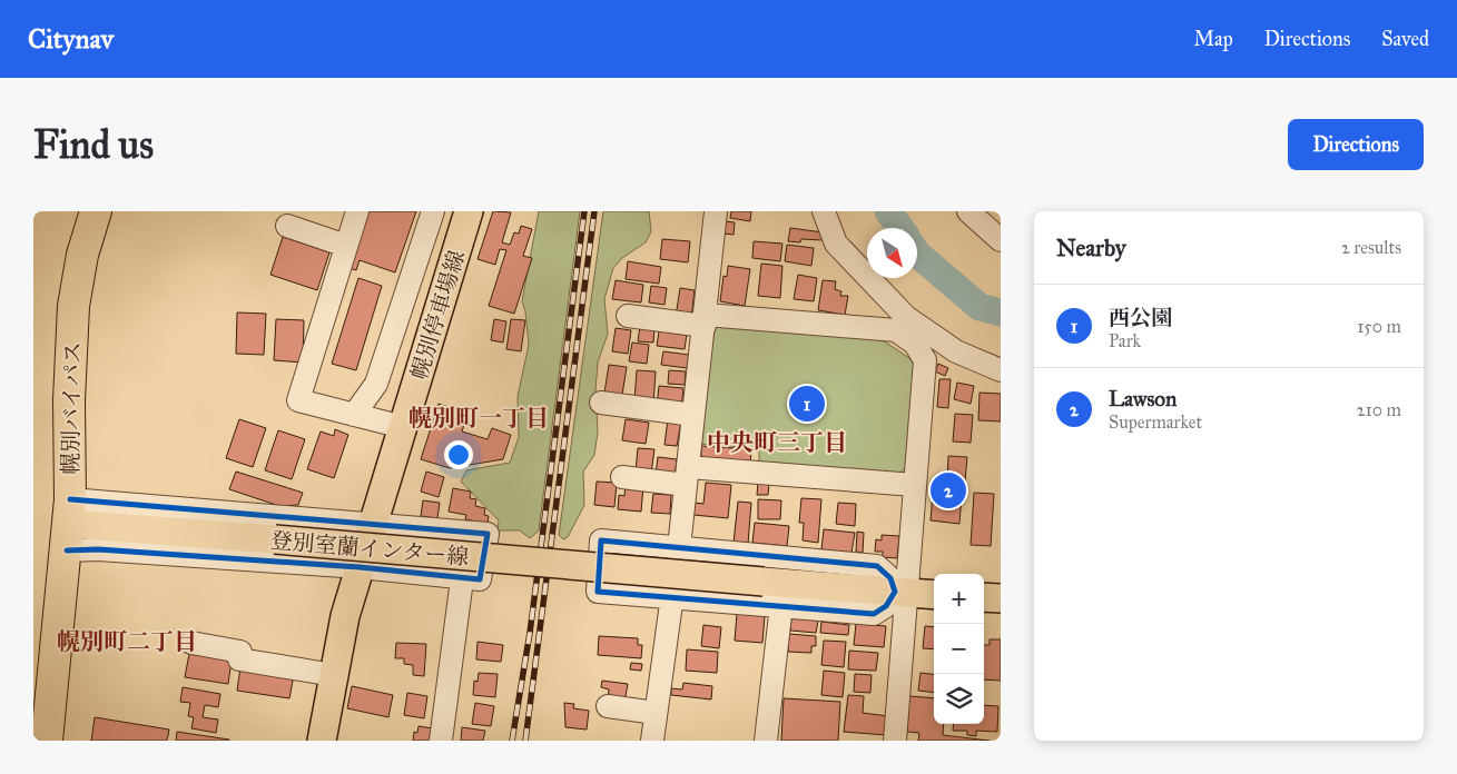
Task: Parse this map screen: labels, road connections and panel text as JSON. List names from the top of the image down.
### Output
{
  "streets": {
    "highway": ["幌別バイパス"],
    "main road": ["幌別停車場線", "登別室蘭インター線"]
  },
  "crossings": [
    ["幌別バイパス", "登別室蘭インター線"]
  ],
  "districts": ["幌別町一丁目", "中央町三丁目", "幌別町二丁目"],
  "north": "bottom right",
  "page": {
    "header": "Citynav",
    "nav": ["Map", "Directions", "Saved"],
    "buttons": "Directions",
    "title": "Find us",
    "heading": ["Nearby", "2 results"],
    "list": [
      {
        "mark": "1",
        "name": "西公園",
        "note": "Park",
        "value": "150 m"
      },
      {
        "mark": "2",
        "name": "Lawson",
        "note": "Supermarket",
        "value": "210 m"
      }
    ],
    "pins": ["1", "2"],
    "map_buttons": ["+", "−"]
  }
}
